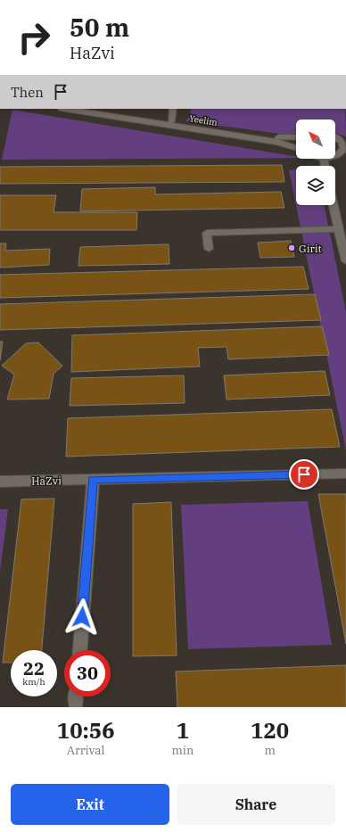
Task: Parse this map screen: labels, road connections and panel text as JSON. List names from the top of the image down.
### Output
{
  "streets": {
    "street": ["Yeelim", "HaZvi"]
  },
  "places": ["Girit"],
  "north": "top left",
  "page": {
    "turn": ["50 m", "HaZvi"],
    "then": "Then",
    "speed": "22 km/h",
    "limit": "30",
    "eta": [
      "10:56",
      "Arrival",
      "1",
      "min",
      "120",
      "m"
    ],
    "buttons": ["Exit", "Share"]
  }
}
